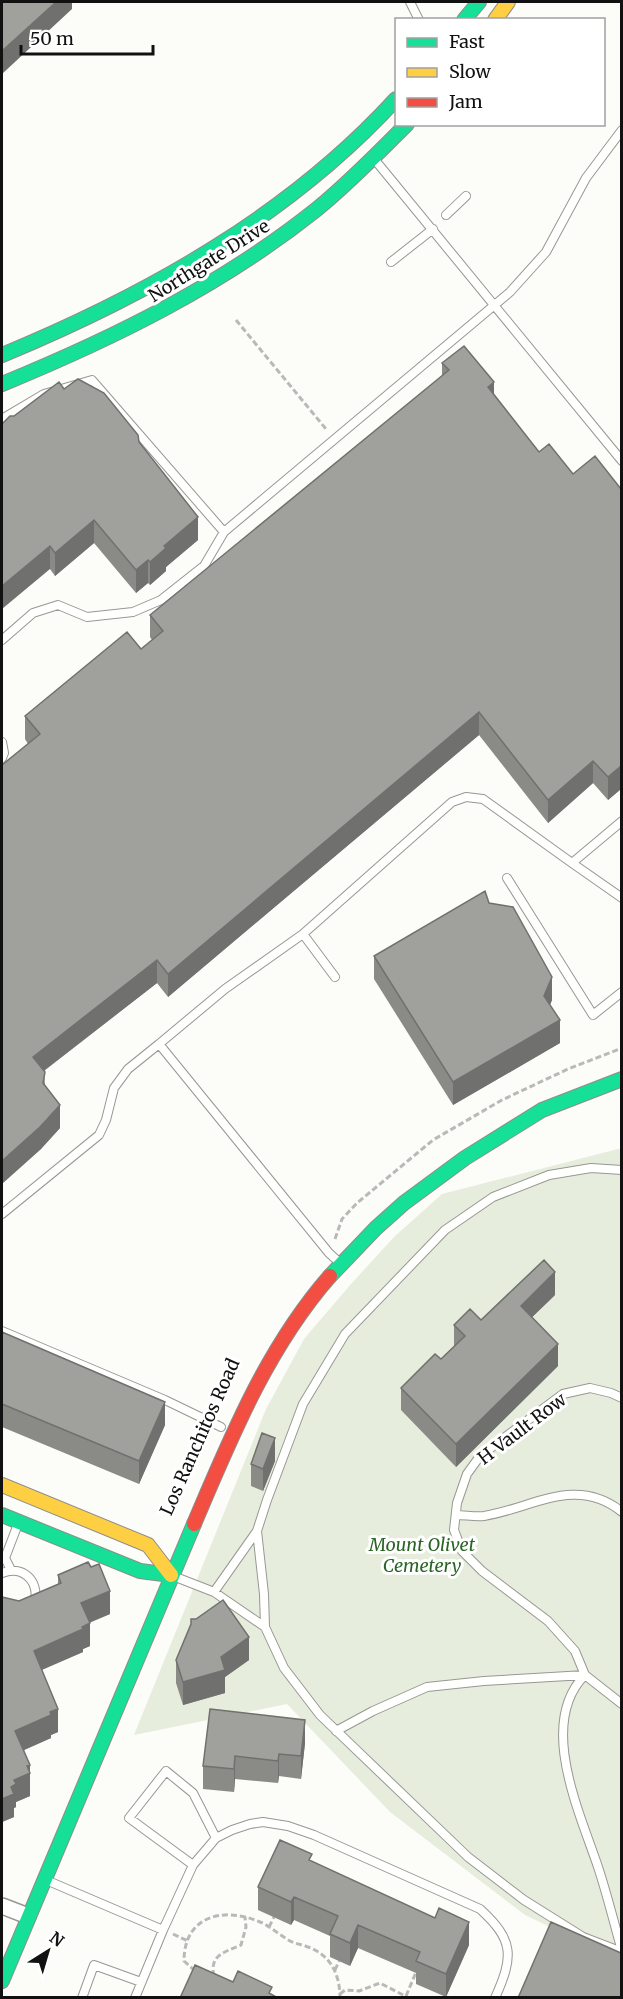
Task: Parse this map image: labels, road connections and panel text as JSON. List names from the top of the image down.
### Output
{
  "streets": {
    "street": ["Northgate Drive", "Los Ranchitos Road"],
    "lane": ["H Vault Row"]
  },
  "parks": ["Mount Olivet Cemetery"],
  "legend": ["Fast", "Slow", "Jam"],
  "scale_bar": "50 m",
  "north": "top right"
}
